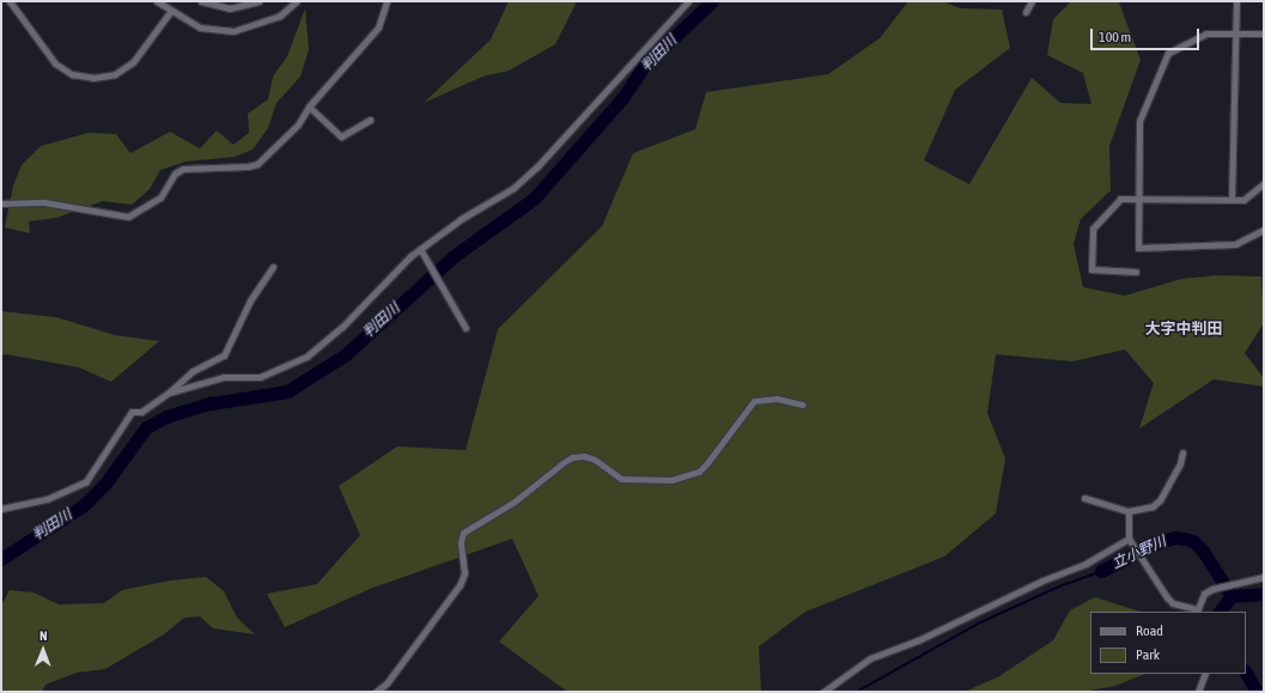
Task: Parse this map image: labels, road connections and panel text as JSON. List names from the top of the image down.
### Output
{
  "districts": ["大字中判田"],
  "water": ["判田川", "立小野川"],
  "legend": ["Road", "Park"],
  "scale_bar": "100 m",
  "north": "top"
}
